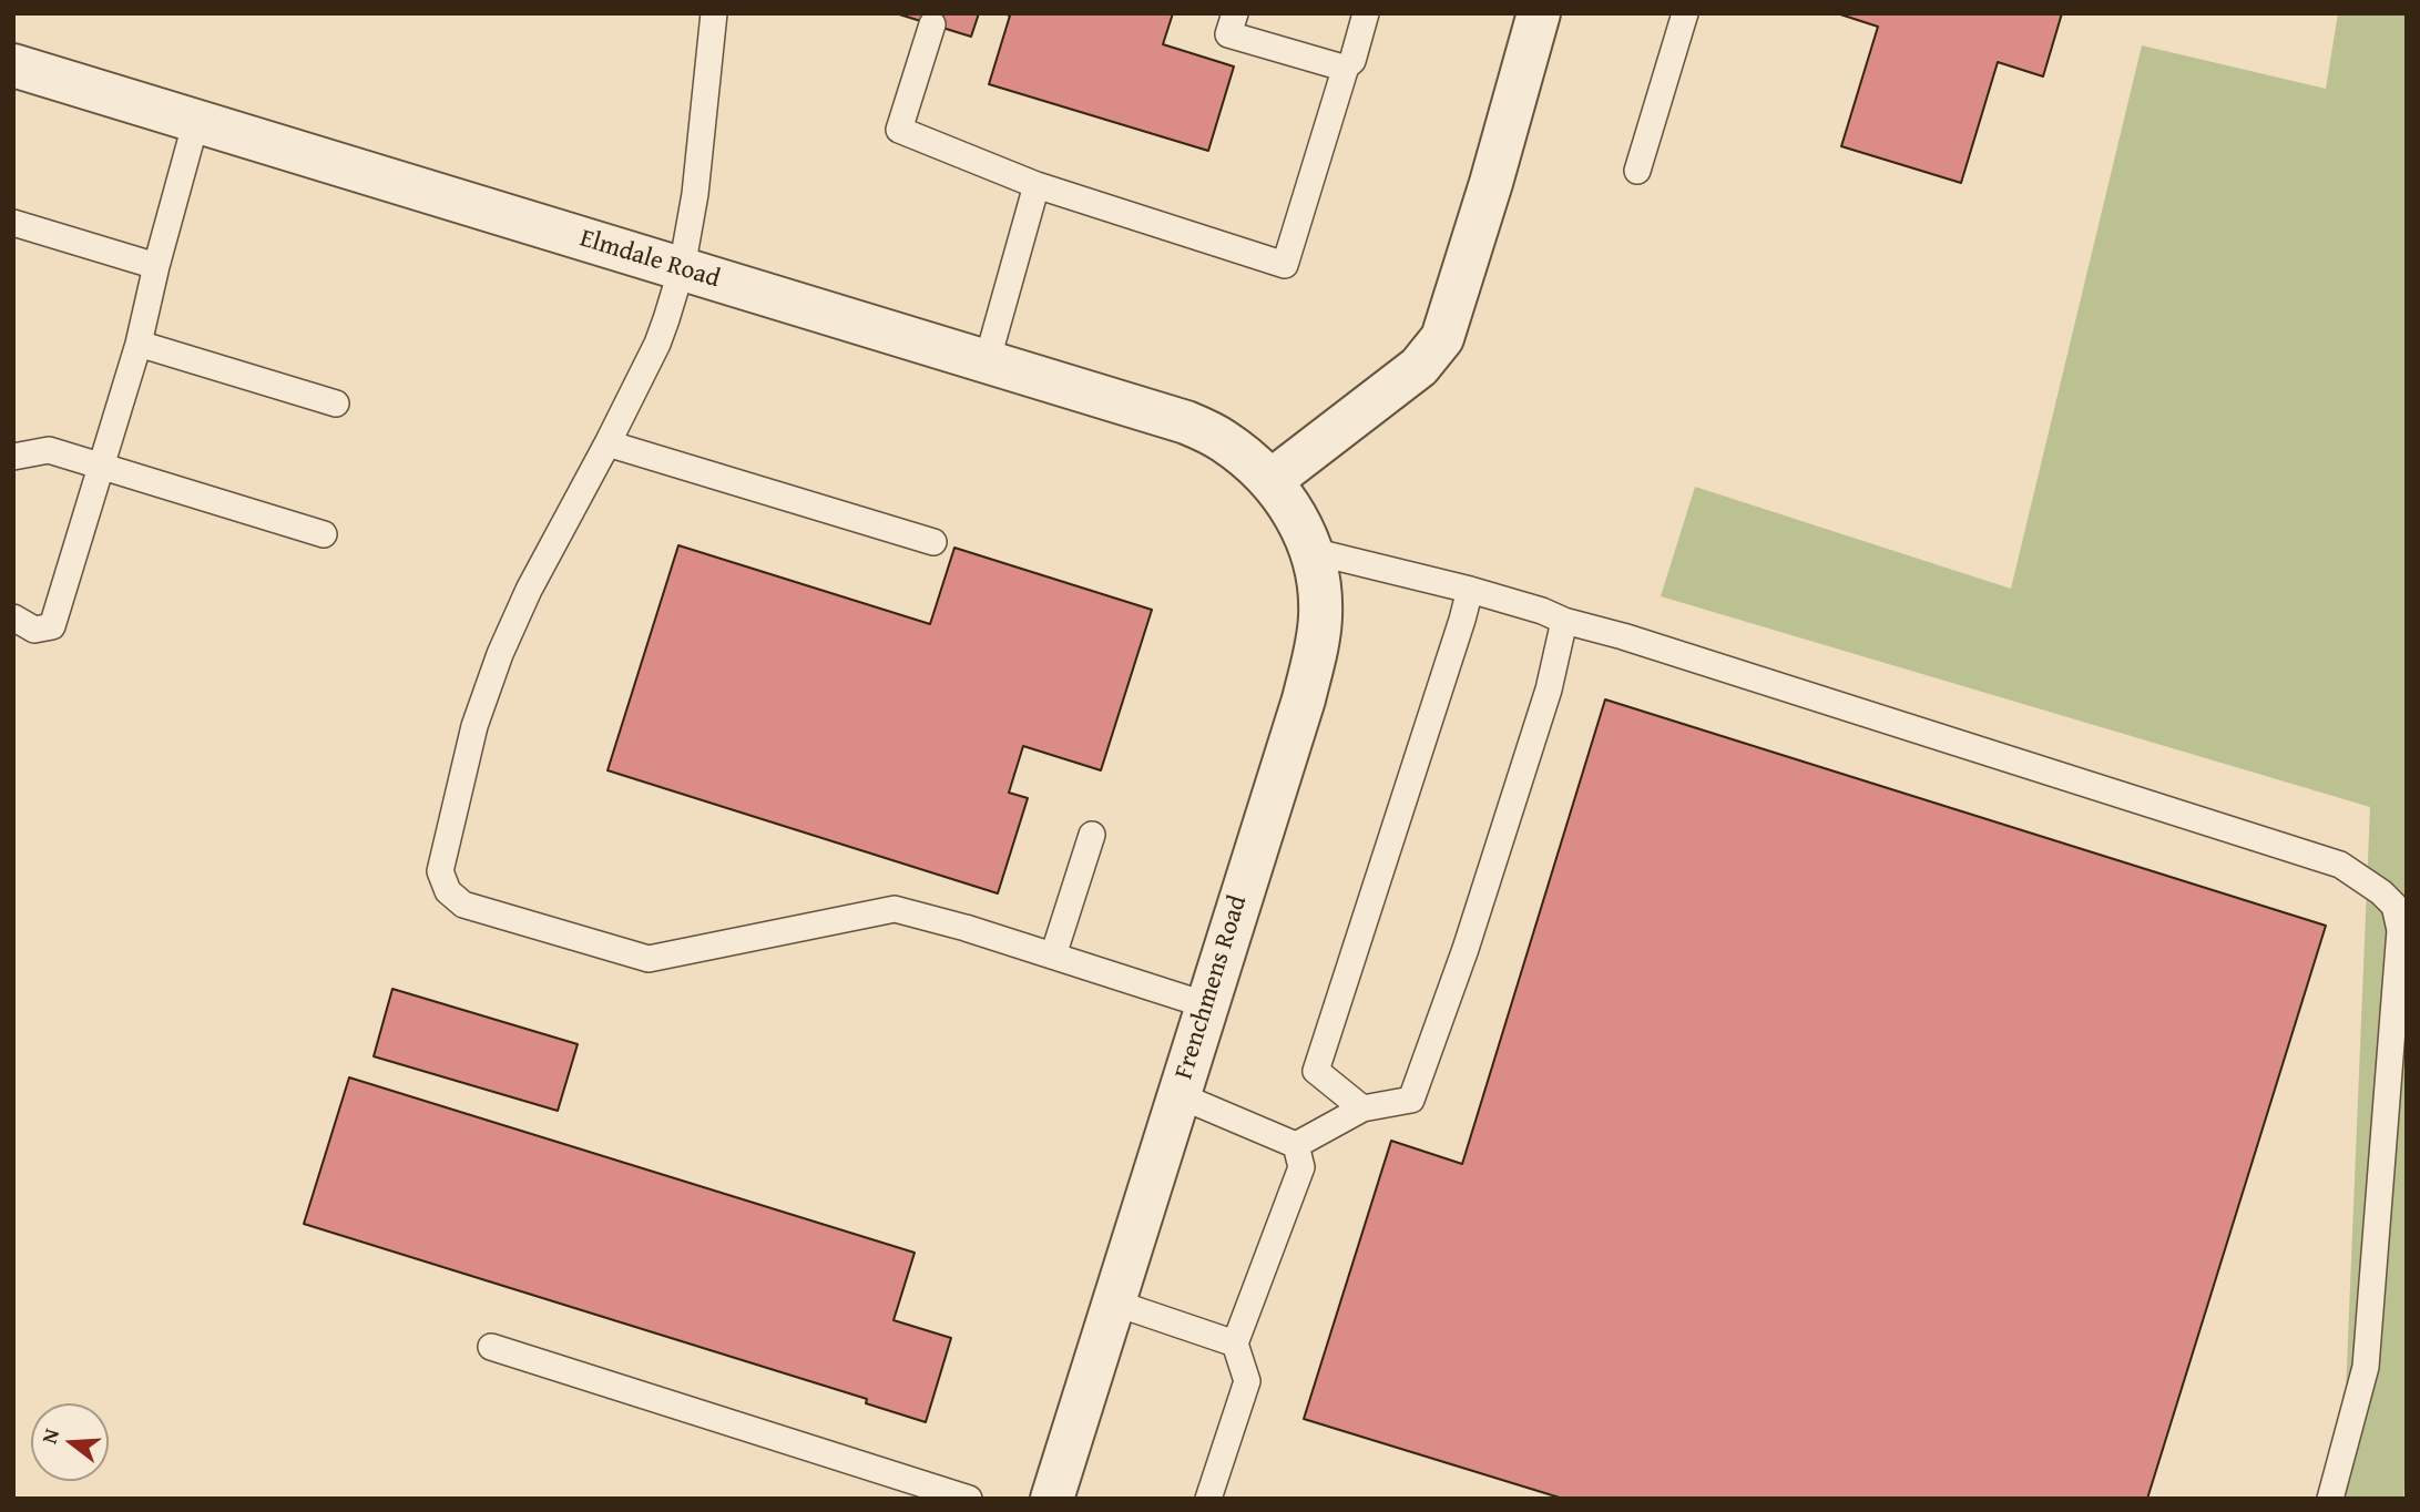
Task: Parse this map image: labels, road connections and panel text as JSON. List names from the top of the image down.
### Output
{
  "streets": {
    "street": ["Elmdale Road", "Frenchmens Road"]
  },
  "crossings": [
    ["Elmdale Road", "Frenchmens Road"]
  ],
  "north": "left"
}
